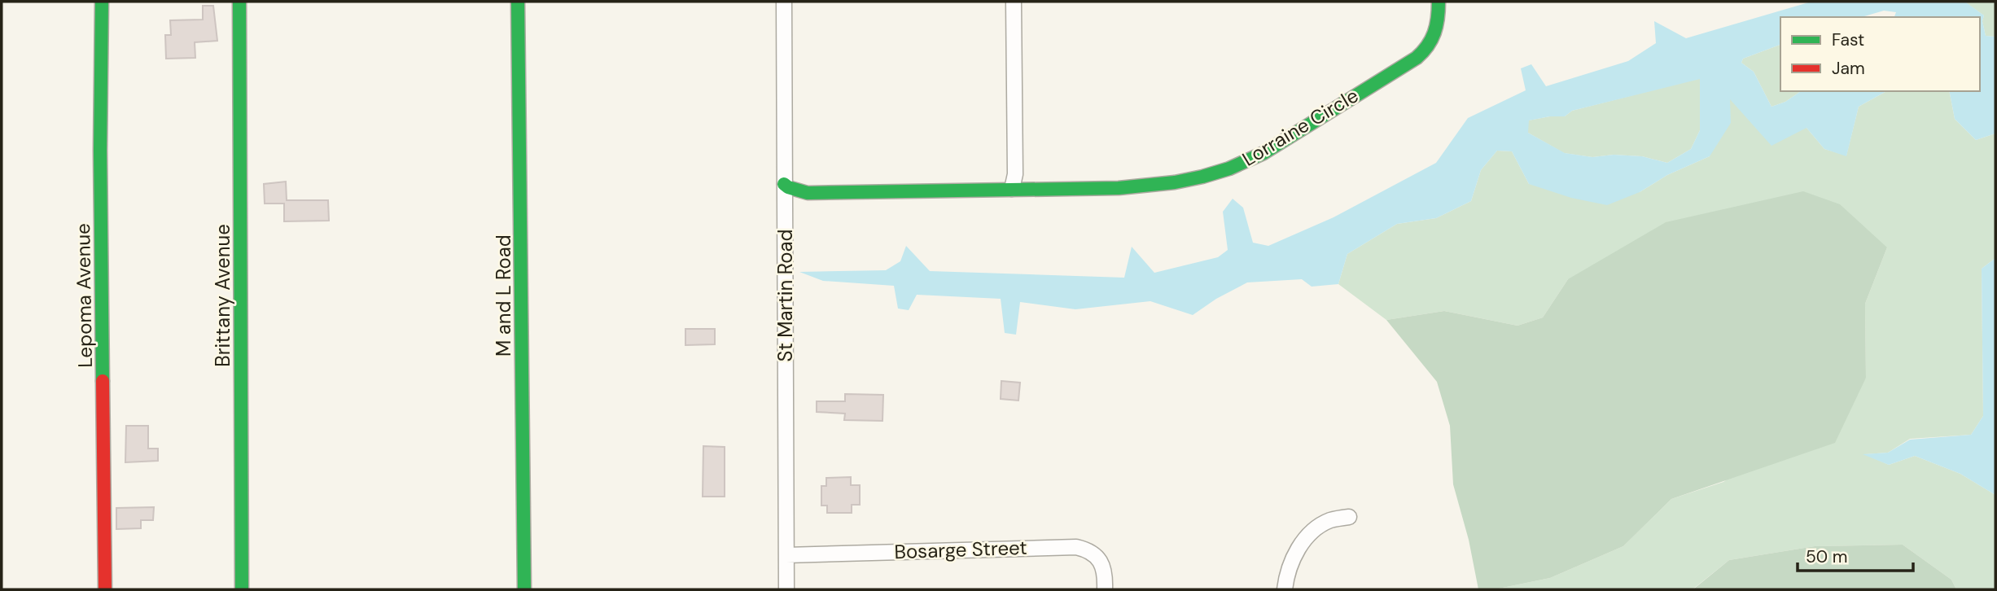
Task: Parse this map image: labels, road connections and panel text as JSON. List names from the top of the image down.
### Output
{
  "streets": {
    "street": [
      "Lorraine Circle",
      "Lepoma Avenue",
      "Brittany Avenue",
      "M and L Road",
      "St Martin Road",
      "Bosarge Street"
    ]
  },
  "crossings": [
    ["Lorraine Circle", "St Martin Road"],
    ["St Martin Road", "Bosarge Street"]
  ],
  "legend": ["Fast", "Jam"],
  "scale_bar": "50 m"
}
